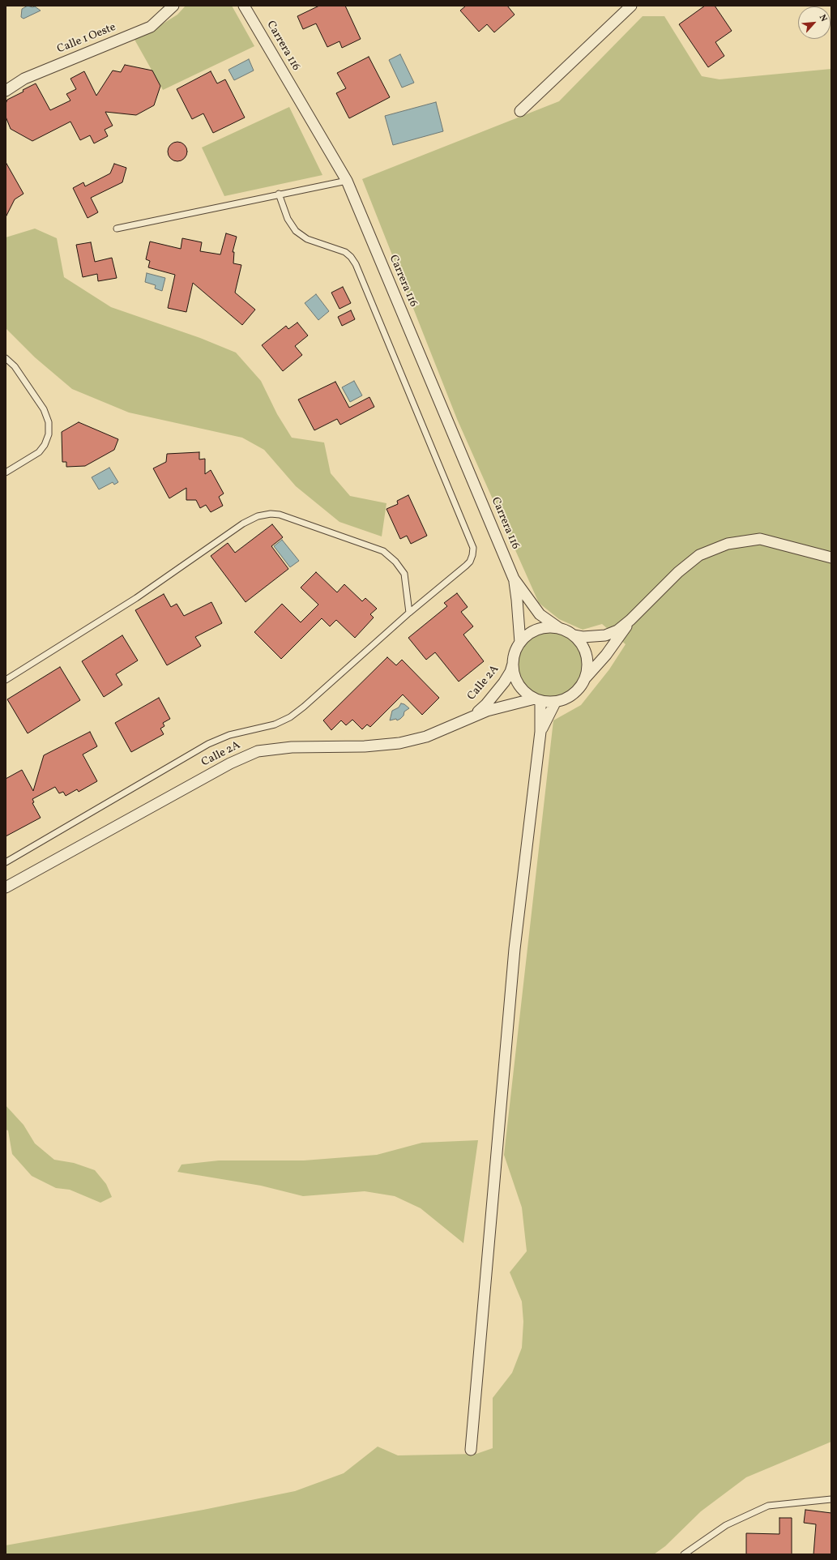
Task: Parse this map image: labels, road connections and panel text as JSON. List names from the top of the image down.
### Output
{
  "streets": {
    "street": ["Calle 1 Oeste", "Carrera 116", "Calle 2A"]
  },
  "crossings": [
    ["Carrera 116", "Calle 2A"]
  ],
  "north": "top right"
}
